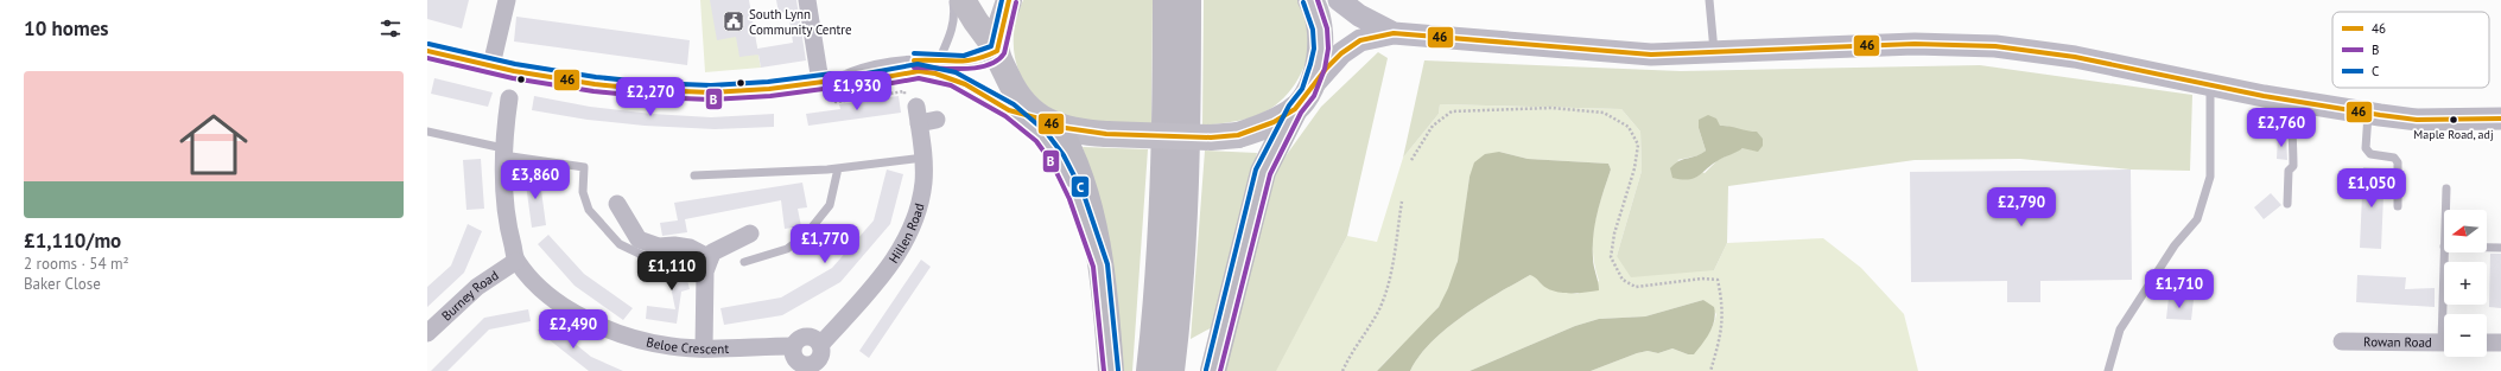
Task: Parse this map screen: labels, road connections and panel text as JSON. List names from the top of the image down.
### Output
{
  "streets": {
    "street": [
      "Hillen Road",
      "Burney Road",
      "Rowan Road",
      "Beloe Crescent"
    ]
  },
  "crossings": [
    ["Hillen Road", "Beloe Crescent"],
    ["Burney Road", "Beloe Crescent"]
  ],
  "places": {
    "public building": ["South Lynn Community Centre"],
    "other": ["Maple Road, adj"]
  },
  "lines": ["transit line 46", "transit line B", "transit line C"],
  "legend": ["46", "B", "C"],
  "north": "left",
  "page": {
    "heading": "10 homes",
    "list": [
      {
        "name": "£1,110/mo",
        "note": "2 rooms · 54 m² · Baker Close"
      }
    ],
    "price": [
      "£1,930",
      "£2,270",
      "£2,760",
      "£3,860",
      "£1,050",
      "£2,790",
      "£1,770",
      "£1,110",
      "£1,710",
      "£2,490"
    ],
    "map_buttons": ["+", "−"]
  }
}
